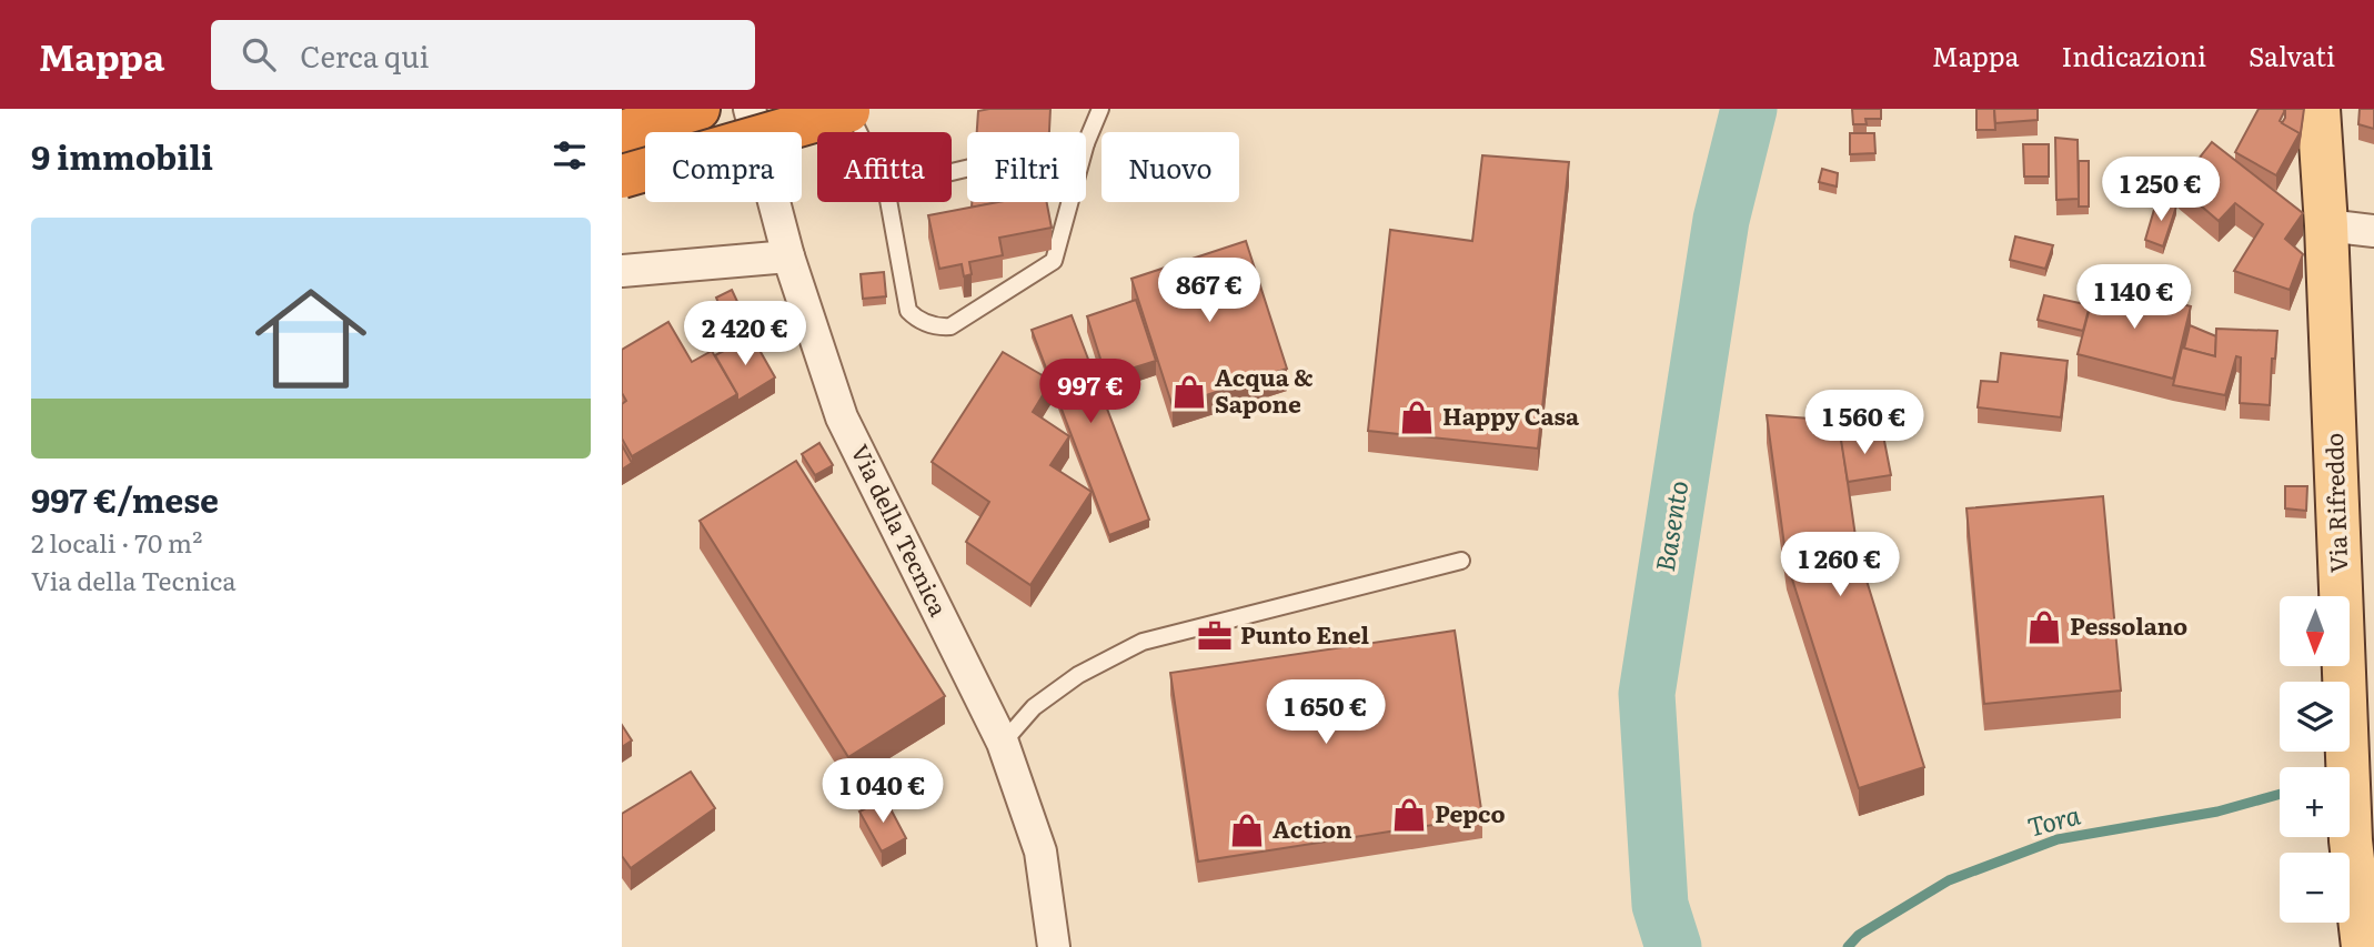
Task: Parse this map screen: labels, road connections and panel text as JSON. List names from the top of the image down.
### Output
{
  "streets": {
    "main road": ["Via Rifreddo"],
    "street": ["Via della Tecnica"]
  },
  "water": ["Basento", "Tora"],
  "places": {
    "shop": [
      "Acqua & Sapone",
      "Happy Casa",
      "Pessolano",
      "Pepco",
      "Action"
    ],
    "office": ["Punto Enel"]
  },
  "north": "bottom",
  "page": {
    "header": "Mappa",
    "search": "Cerca qui",
    "nav": ["Mappa", "Indicazioni", "Salvati"],
    "heading": "9 immobili",
    "chip": [
      "Compra",
      "Affitta",
      "Filtri",
      "Nuovo"
    ],
    "price": [
      "1 250 €",
      "867 €",
      "1 140 €",
      "2 420 €",
      "997 €",
      "1 560 €",
      "1 260 €",
      "1 650 €",
      "1 040 €"
    ],
    "list": [
      {
        "name": "997 €/mese",
        "note": "2 locali · 70 m² · Via della Tecnica"
      }
    ],
    "map_buttons": ["+", "−"]
  }
}
